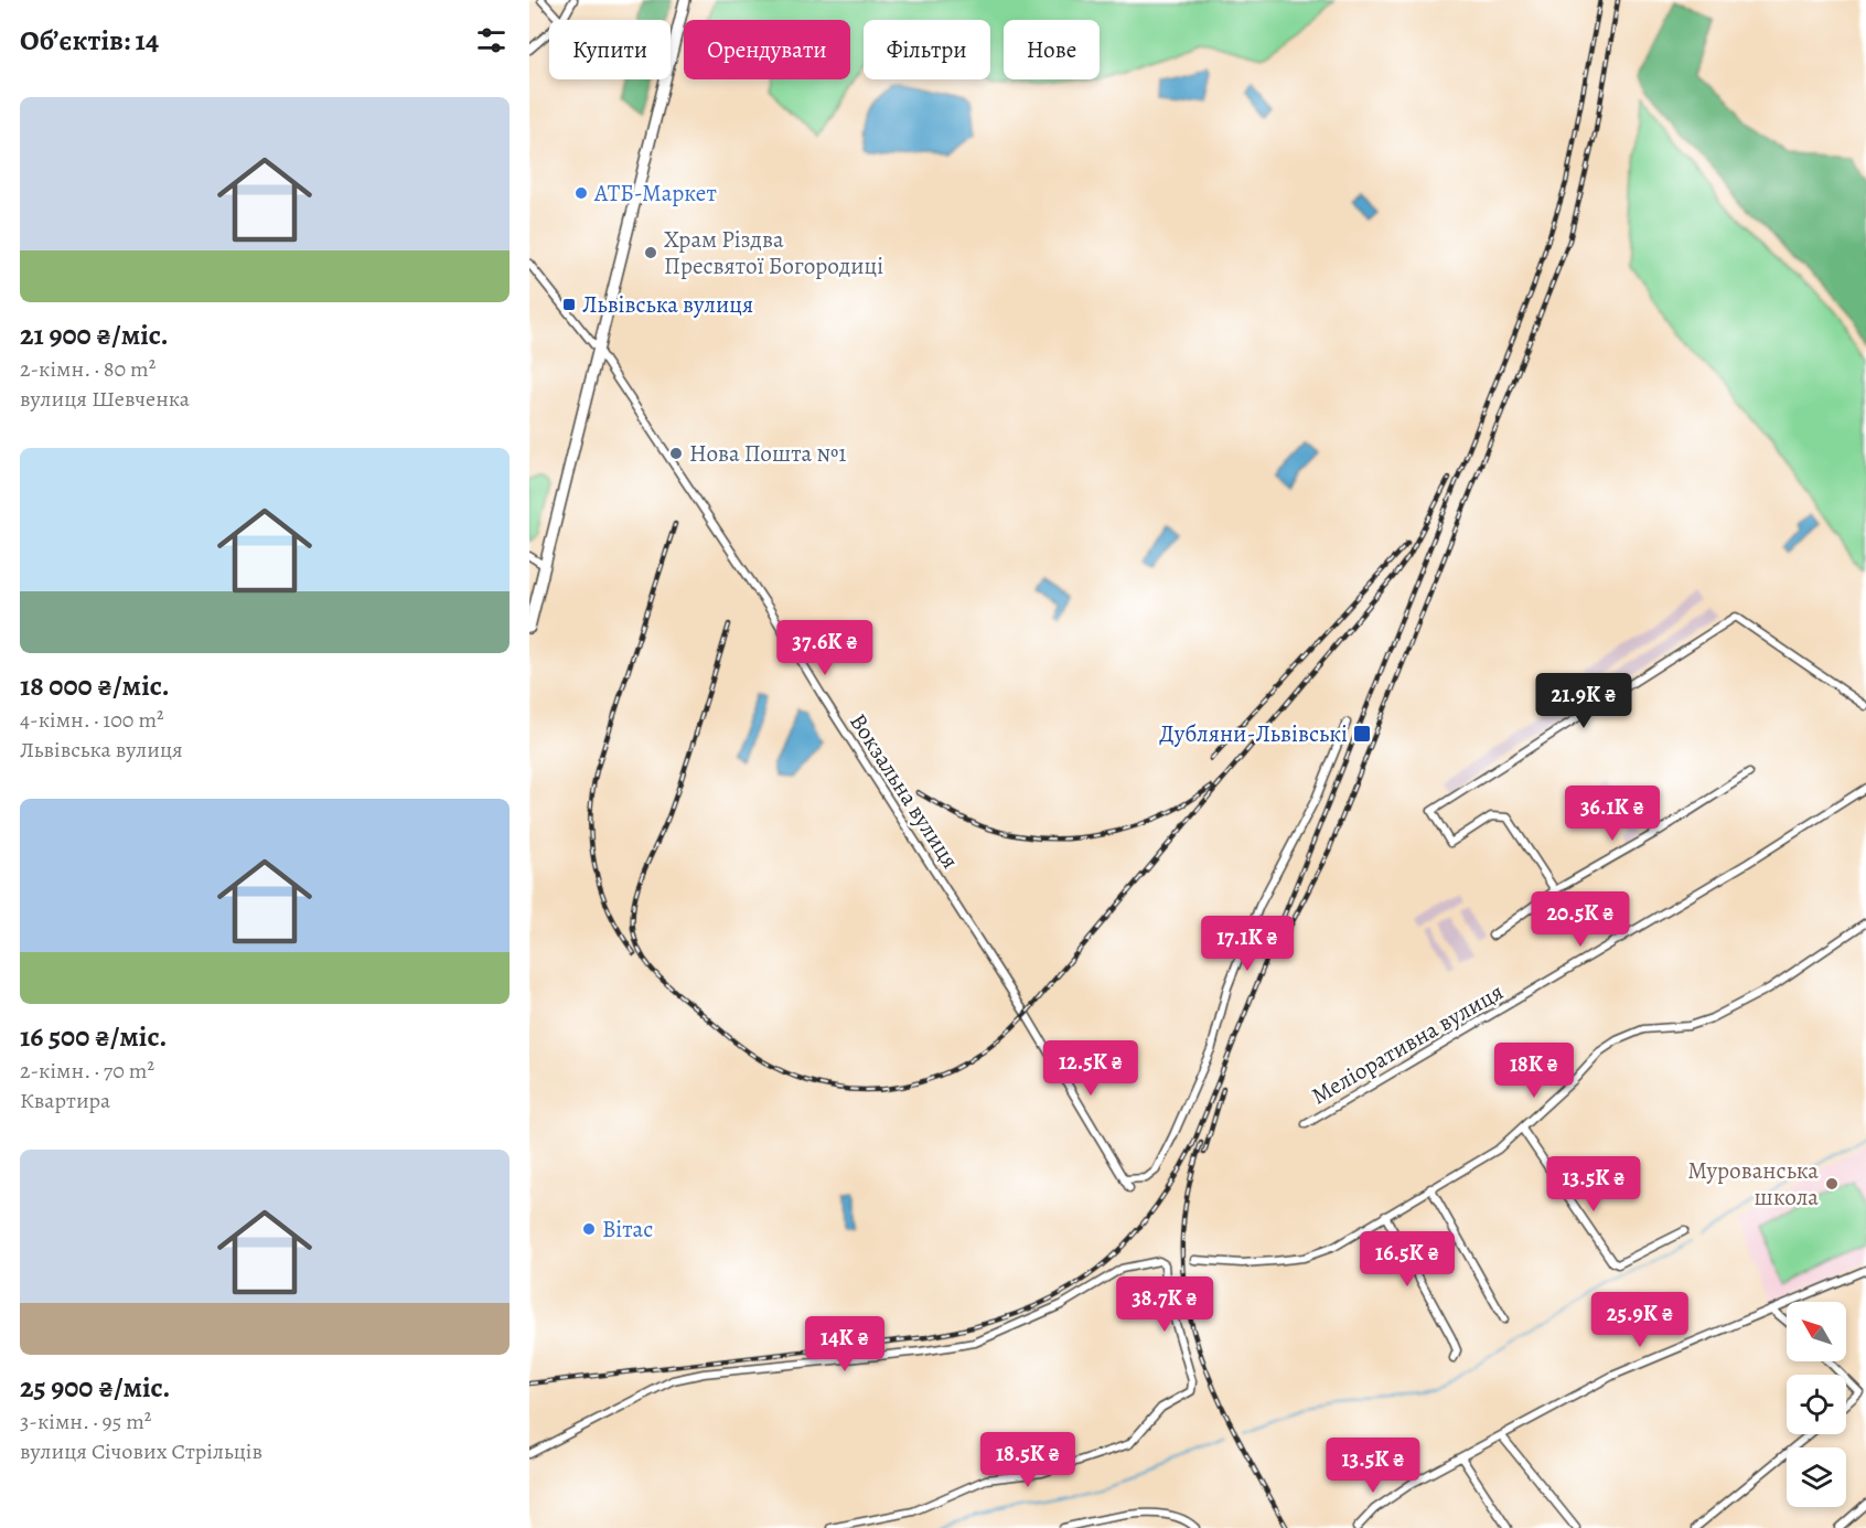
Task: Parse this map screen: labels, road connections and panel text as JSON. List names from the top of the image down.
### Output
{
  "streets": {
    "street": ["Вокзальна вулиця", "Меліоративна вулиця"]
  },
  "places": {
    "other": [
      "АТБ-Маркет",
      "Храм Різдва Пресвятої Богородиці",
      "Нова Пошта №1",
      "Мурованська школа",
      "Вітас"
    ],
    "transit": ["Львівська вулиця", "Дубляни-Львівські"]
  },
  "north": "top left",
  "page": {
    "heading": "Об’єктів: 14",
    "chip": [
      "Купити",
      "Орендувати",
      "Фільтри",
      "Нове"
    ],
    "list": [
      {
        "name": "21 900 ₴/міс.",
        "note": "2-кімн. · 80 m² · вулиця Шевченка"
      },
      {
        "name": "18 000 ₴/міс.",
        "note": "4-кімн. · 100 m² · Львівська вулиця"
      },
      {
        "name": "16 500 ₴/міс.",
        "note": "2-кімн. · 70 m² · Квартира"
      },
      {
        "name": "25 900 ₴/міс.",
        "note": "3-кімн. · 95 m² · вулиця Січових Стрільців"
      }
    ],
    "price": [
      "37.6K ₴",
      "21.9K ₴",
      "36.1K ₴",
      "20.5K ₴",
      "17.1K ₴",
      "12.5K ₴",
      "18K ₴",
      "13.5K ₴",
      "16.5K ₴",
      "38.7K ₴",
      "25.9K ₴",
      "14K ₴",
      "18.5K ₴",
      "13.5K ₴"
    ]
  }
}
